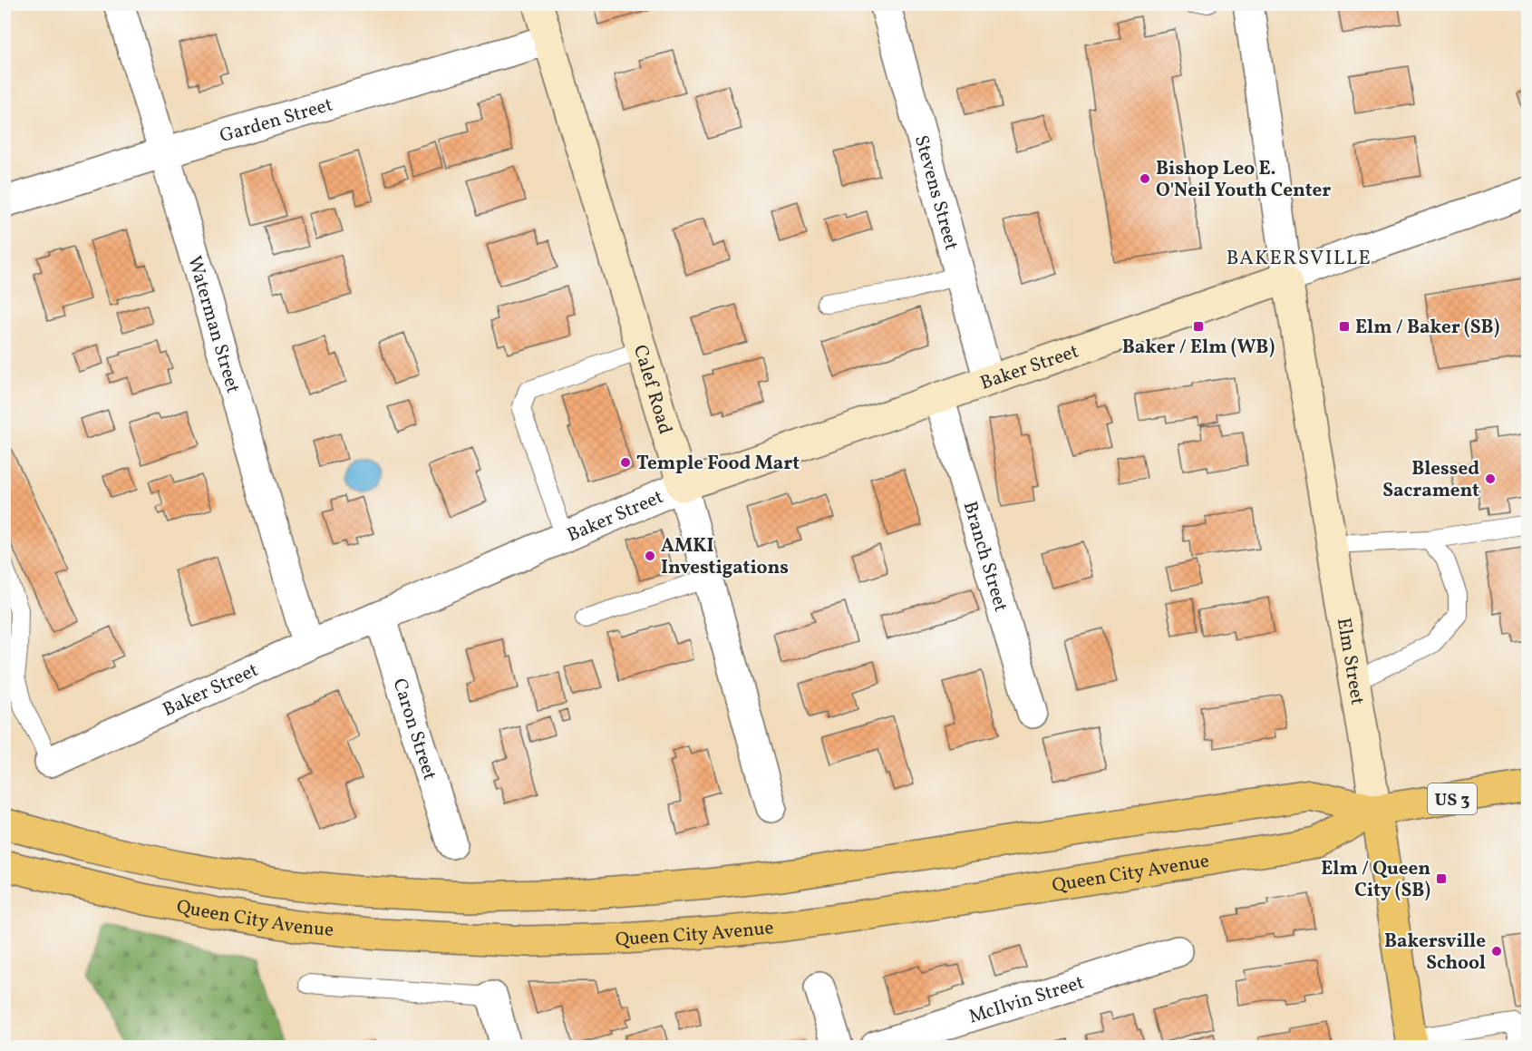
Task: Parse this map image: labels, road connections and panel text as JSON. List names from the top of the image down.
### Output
{
  "streets": {
    "main road": [
      "Baker Street",
      "Calef Road",
      "Elm Street",
      "US 3",
      "Queen City Avenue"
    ],
    "street": [
      "Garden Street",
      "Stevens Street",
      "Waterman Street",
      "Branch Street",
      "Caron Street",
      "McIlvin Street"
    ]
  },
  "crossings": [
    ["Garden Street", "Waterman Street"],
    ["Garden Street", "Calef Road"],
    ["Stevens Street", "Baker Street"],
    ["Waterman Street", "Baker Street"],
    ["Baker Street", "Calef Road"],
    ["Baker Street", "Branch Street"],
    ["Baker Street", "Elm Street"],
    ["Baker Street", "Caron Street"],
    ["Elm Street", "Queen City Avenue"]
  ],
  "districts": ["BAKERSVILLE"],
  "places": {
    "other": [
      "Bishop Leo E. O'Neil Youth Center",
      "Temple Food Mart",
      "Blessed Sacrament",
      "AMKI Investigations",
      "Bakersville School"
    ],
    "transit": ["Baker / Elm (WB)", "Elm / Baker (SB)", "Elm / Queen City (SB)"]
  }
}
